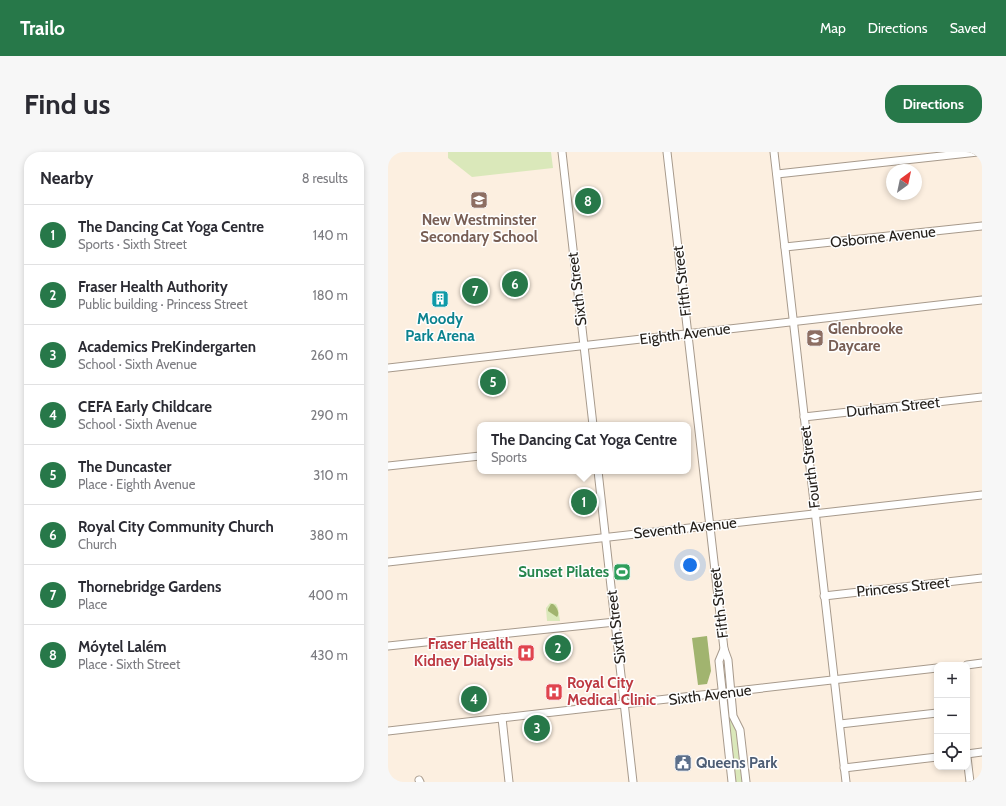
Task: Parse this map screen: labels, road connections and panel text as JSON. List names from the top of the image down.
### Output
{
  "streets": {
    "street": [
      "Osborne Avenue",
      "Fifth Street",
      "Sixth Street",
      "Eighth Avenue",
      "Durham Street",
      "Fourth Street",
      "Seventh Avenue",
      "Princess Street",
      "Sixth Avenue"
    ]
  },
  "crossings": [
    ["Osborne Avenue", "Fourth Street"],
    ["Fifth Street", "Eighth Avenue"],
    ["Fifth Street", "Seventh Avenue"],
    ["Fifth Street", "Sixth Avenue"],
    ["Sixth Street", "Eighth Avenue"],
    ["Sixth Street", "Seventh Avenue"],
    ["Sixth Street", "Sixth Avenue"],
    ["Eighth Avenue", "Fourth Street"],
    ["Durham Street", "Fourth Street"],
    ["Fourth Street", "Seventh Avenue"],
    ["Fourth Street", "Princess Street"],
    ["Fourth Street", "Sixth Avenue"]
  ],
  "places": {
    "school or university": ["New Westminster Secondary School", "Glenbrooke Daycare"],
    "building": ["Moody Park Arena"],
    "sports": ["Sunset Pilates"],
    "hospital": ["Fraser Health Kidney Dialysis", "Royal City Medical Clinic"],
    "public building": ["Queens Park"]
  },
  "north": "top right",
  "page": {
    "header": "Trailo",
    "nav": ["Map", "Directions", "Saved"],
    "buttons": "Directions",
    "title": "Find us",
    "heading": ["Nearby", "8 results"],
    "pins": [
      "8",
      "6",
      "7",
      "5",
      "1",
      "2",
      "4",
      "3"
    ],
    "list": [
      {
        "mark": "1",
        "name": "The Dancing Cat Yoga Centre",
        "note": "Sports · Sixth Street",
        "value": "140 m"
      },
      {
        "mark": "2",
        "name": "Fraser Health Authority",
        "note": "Public building · Princess Street",
        "value": "180 m"
      },
      {
        "mark": "3",
        "name": "Academics PreKindergarten",
        "note": "School · Sixth Avenue",
        "value": "260 m"
      },
      {
        "mark": "4",
        "name": "CEFA Early Childcare",
        "note": "School · Sixth Avenue",
        "value": "290 m"
      },
      {
        "mark": "5",
        "name": "The Duncaster",
        "note": "Place · Eighth Avenue",
        "value": "310 m"
      },
      {
        "mark": "6",
        "name": "Royal City Community Church",
        "note": "Church",
        "value": "380 m"
      },
      {
        "mark": "7",
        "name": "Thornebridge Gardens",
        "note": "Place",
        "value": "400 m"
      },
      {
        "mark": "8",
        "name": "Móytel Lalém",
        "note": "Place · Sixth Street",
        "value": "430 m"
      }
    ],
    "popup": ["The Dancing Cat Yoga Centre", "Sports"],
    "map_buttons": ["+", "−"]
  }
}
